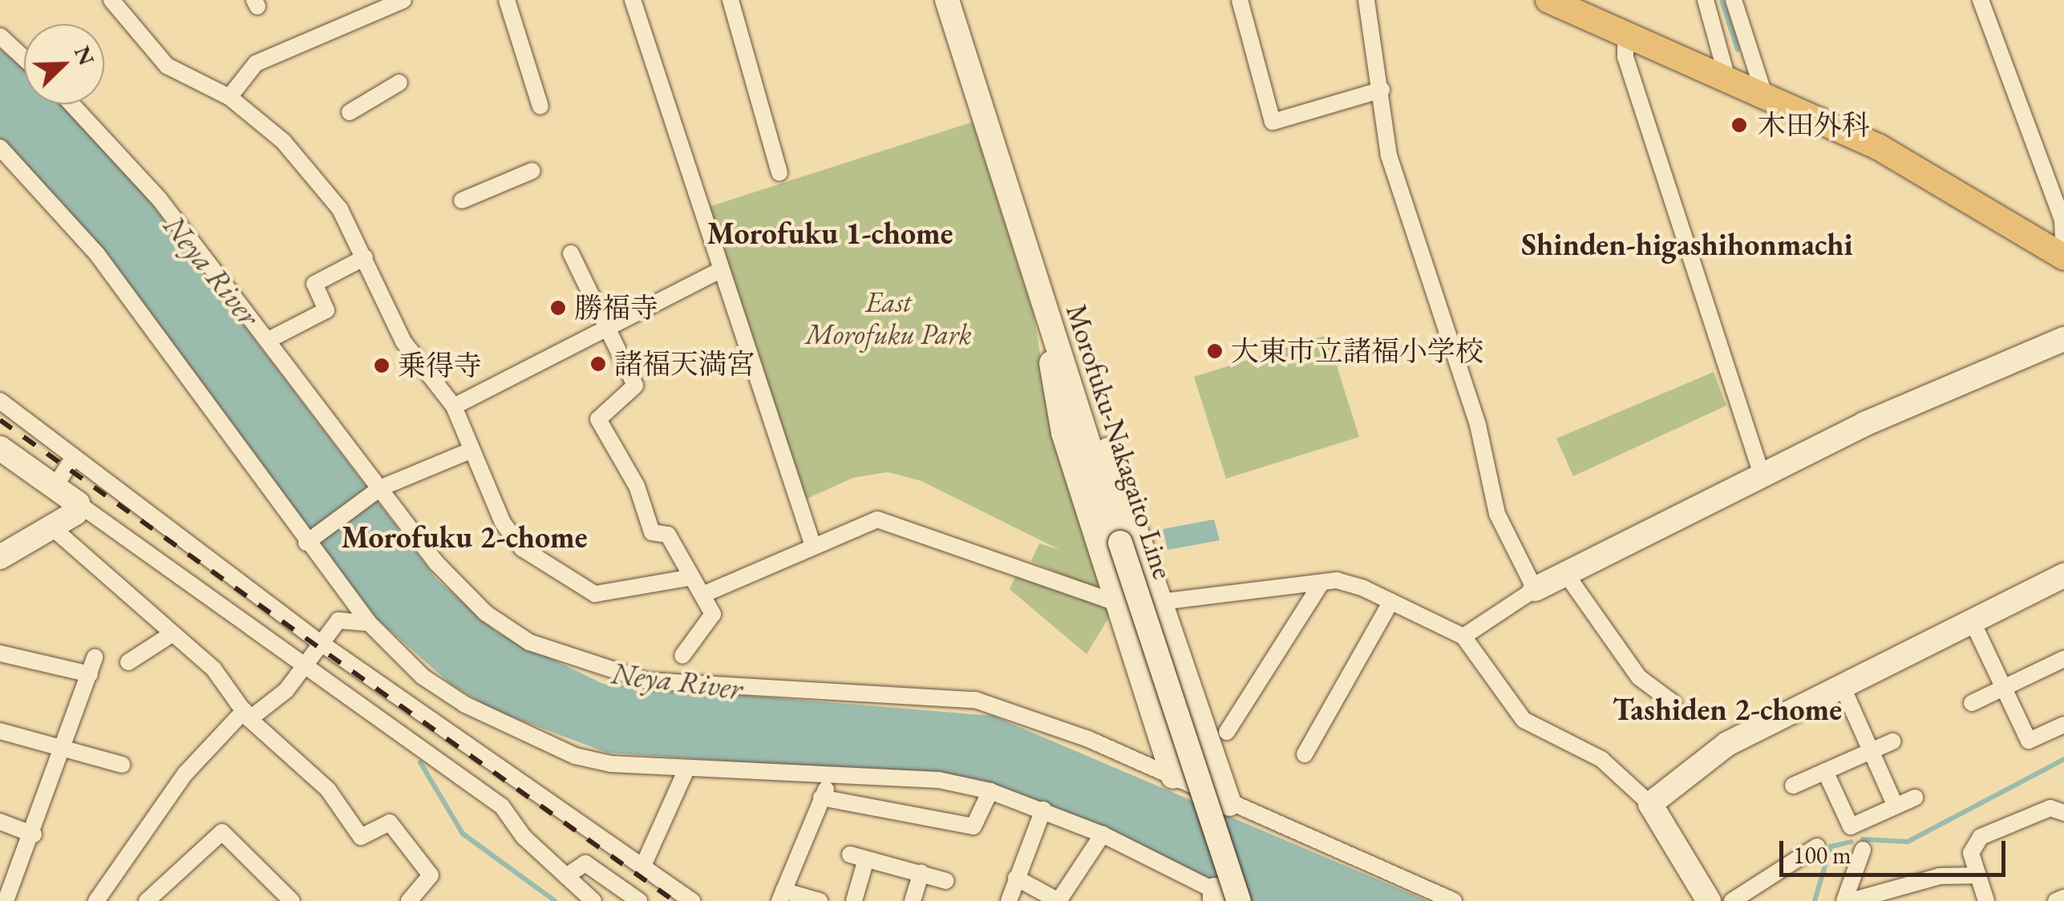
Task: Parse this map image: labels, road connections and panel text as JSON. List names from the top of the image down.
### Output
{
  "streets": {
    "street": ["Morofuku-Nakagaito Line"]
  },
  "districts": [
    "Morofuku 1-chome",
    "Shinden-higashihonmachi",
    "Morofuku 2-chome",
    "Tashiden 2-chome"
  ],
  "water": ["Neya River"],
  "parks": ["East Morofuku Park"],
  "places": [
    "木田外科",
    "勝福寺",
    "大東市立諸福小学校",
    "諸福天満宮",
    "乗得寺"
  ],
  "scale_bar": "100 m",
  "north": "top right"
}
